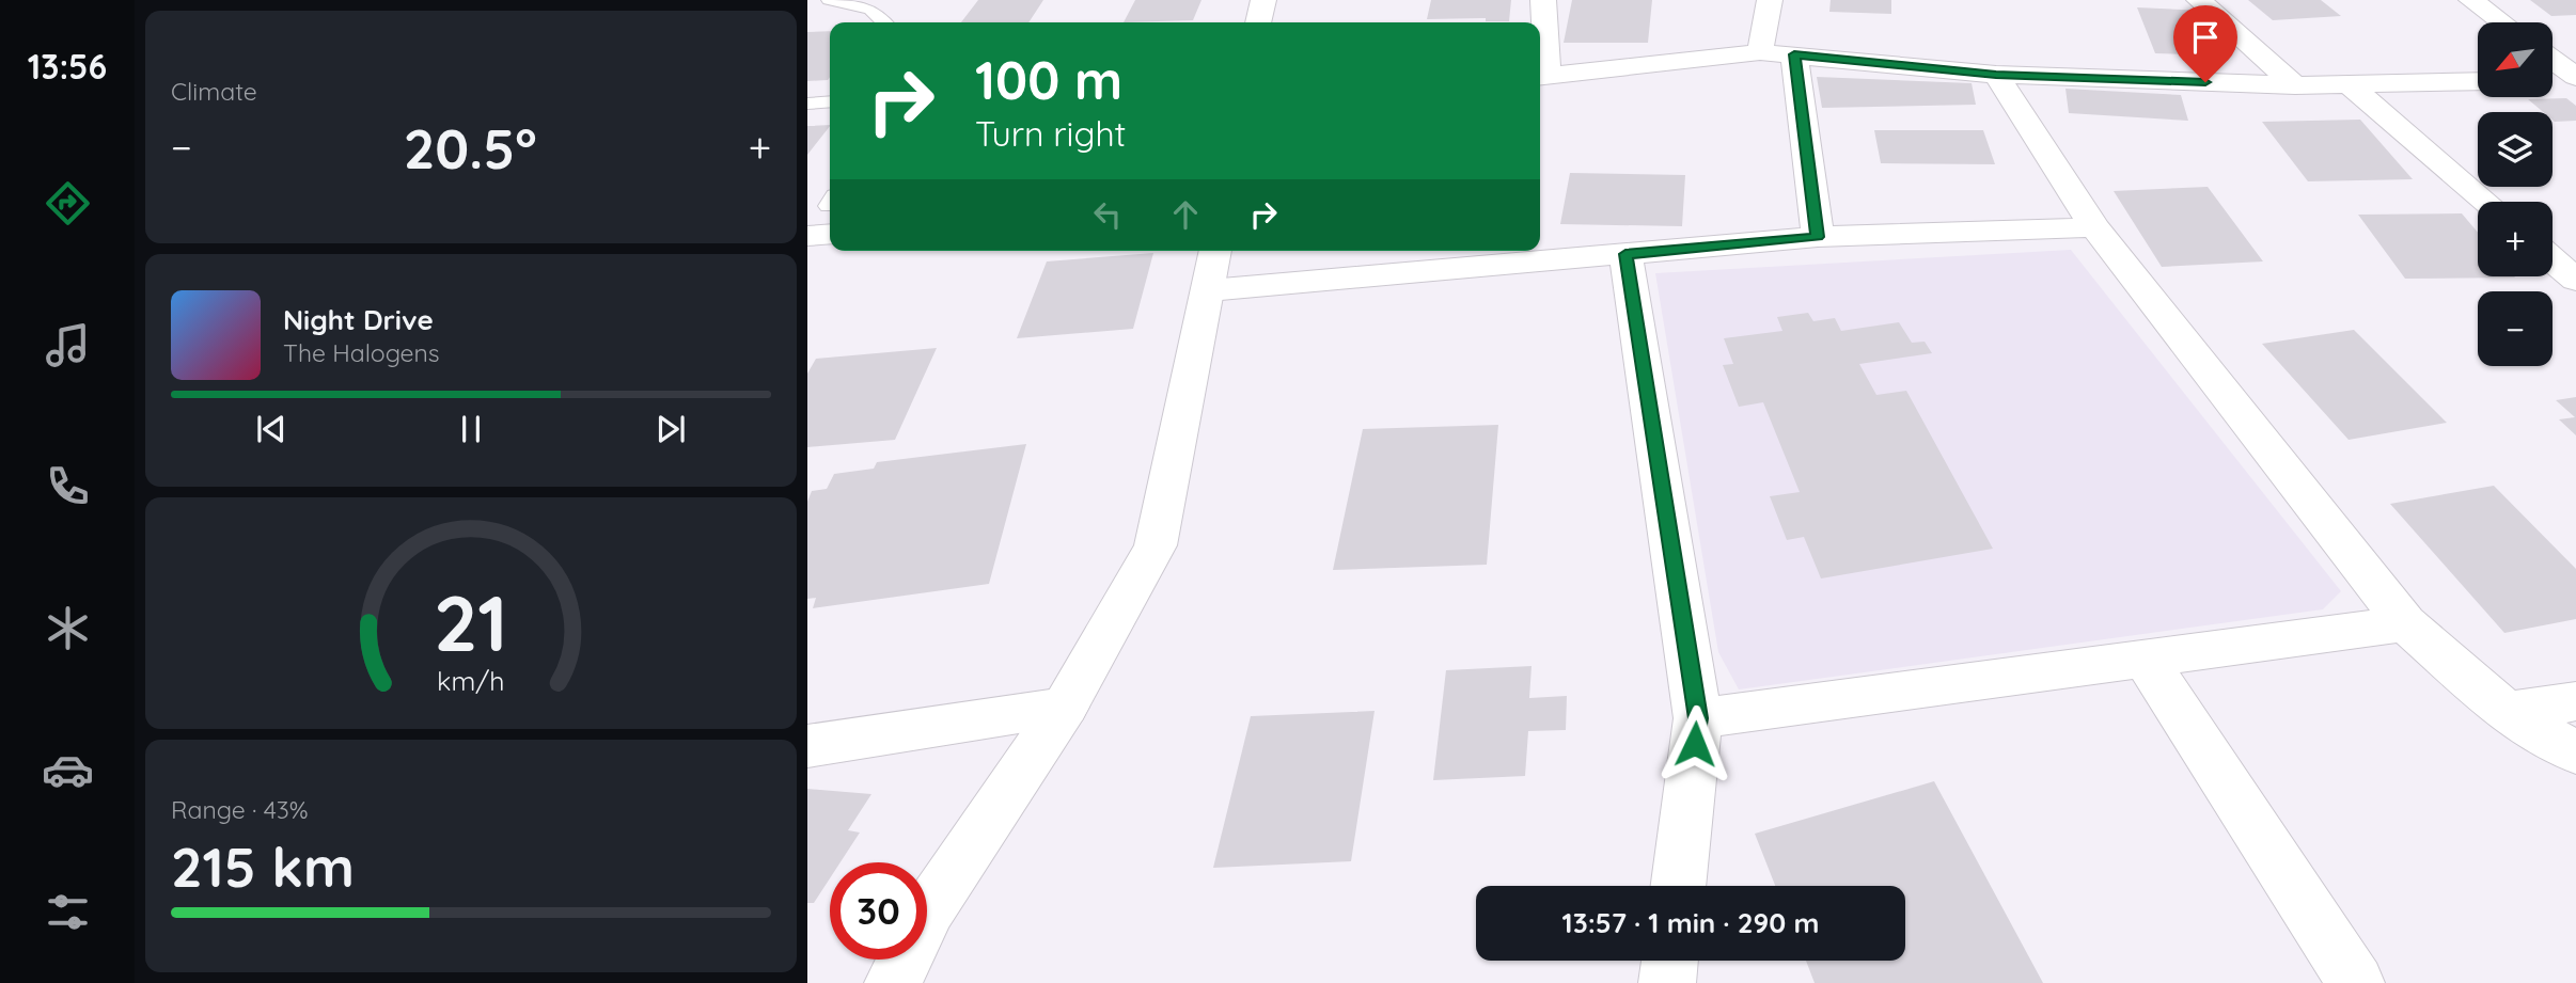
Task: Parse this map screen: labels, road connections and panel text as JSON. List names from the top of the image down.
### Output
{
  "north": "bottom left",
  "page": {
    "tabs": "13:56",
    "tile": [
      "Climate",
      ["Range · 43%", "215 km"]
    ],
    "map_buttons": ["+", "−"],
    "turn": ["100 m", "Turn right"],
    "heat": ["−", "20.5°", "+"],
    "song": ["Night Drive", "The Halogens"],
    "limit": "30",
    "trip": "13:57 · 1 min · 290 m",
    "gauge": ["21", "km/h"]
  }
}
